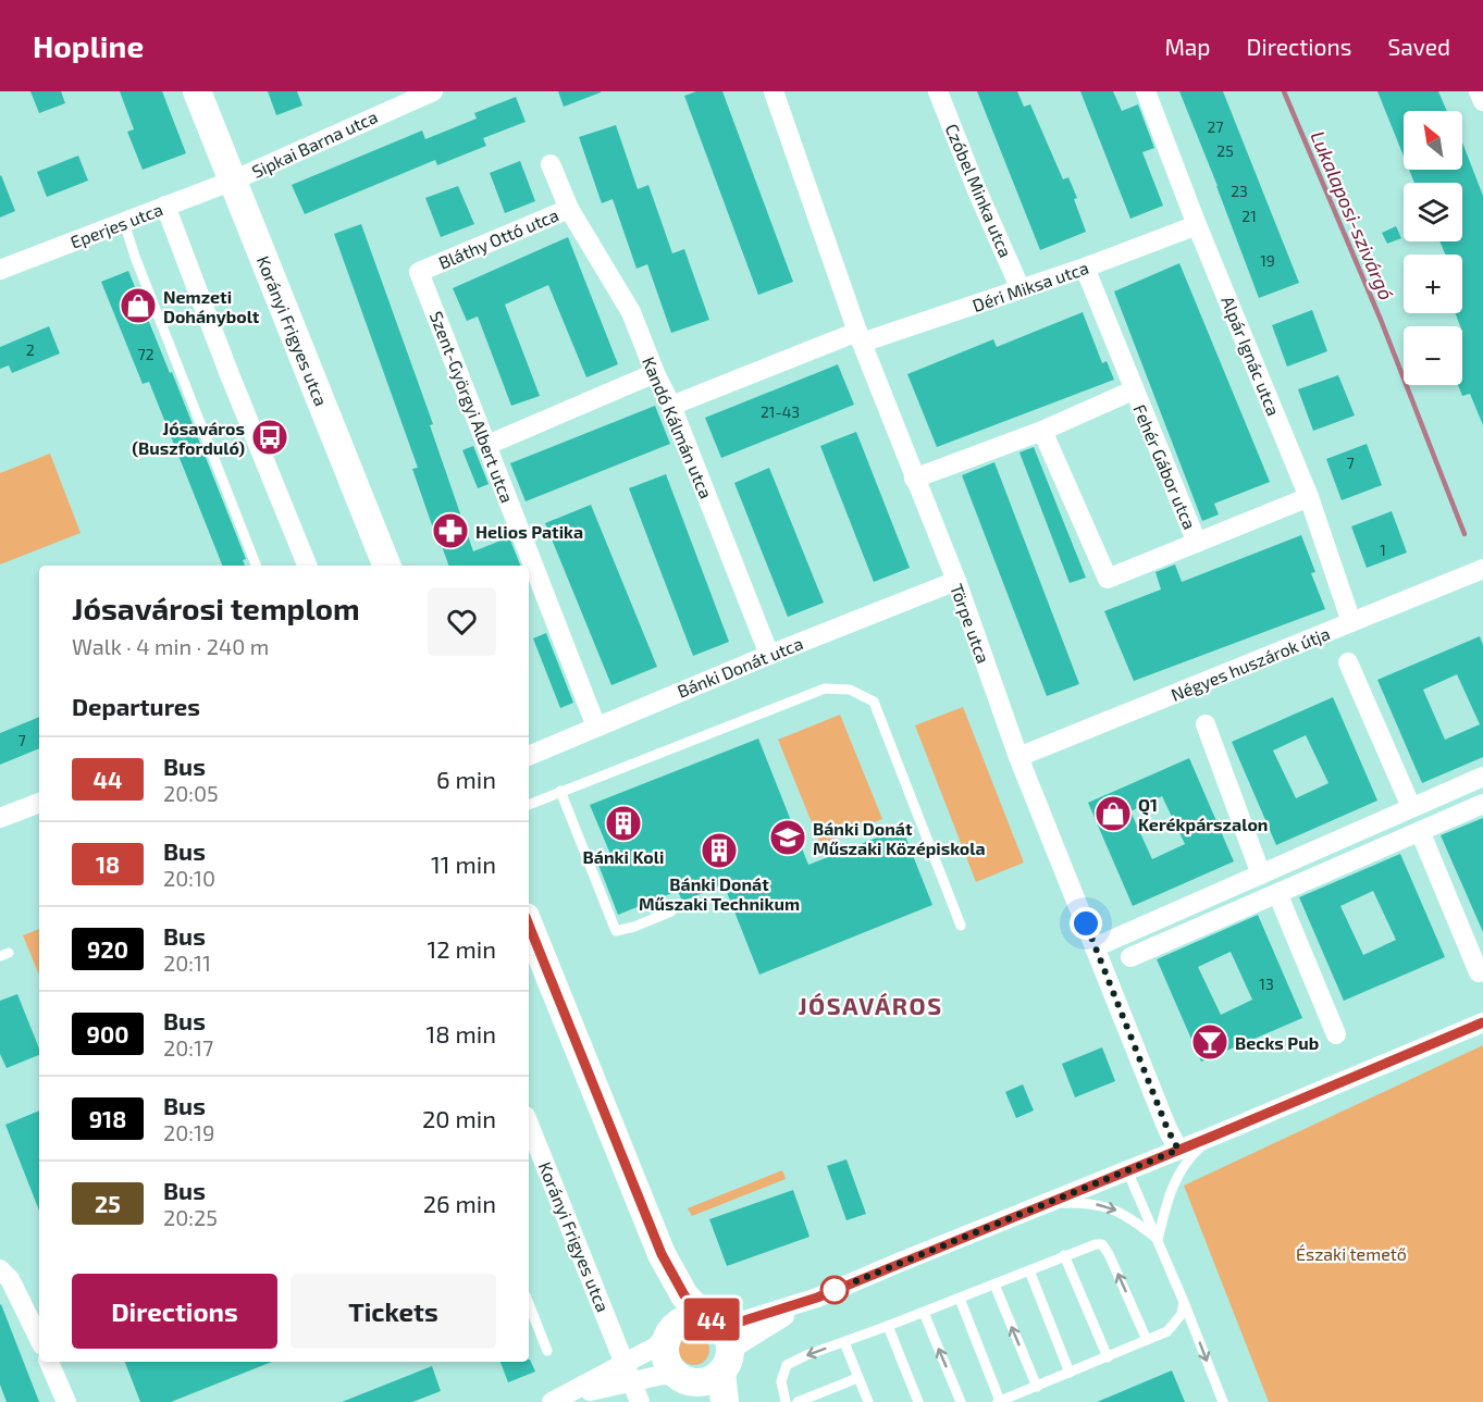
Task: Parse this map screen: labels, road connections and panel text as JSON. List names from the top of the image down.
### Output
{
  "streets": {
    "street": [
      "Sipkai Barna utca",
      "Czóbel Minka utca",
      "Eperjes utca",
      "Bláthy Ottó utca",
      "Déri Miksa utca",
      "Korányi Frigyes utca",
      "Alpár Ignác utca",
      "Szent-Györgyi Albert utca",
      "Kandó Kálmán utca",
      "Fehér Gábor utca",
      "Törpe utca",
      "Négyes huszárok útja",
      "Bánki Donát utca"
    ]
  },
  "crossings": [
    ["Sipkai Barna utca", "Eperjes utca"],
    ["Sipkai Barna utca", "Korányi Frigyes utca"],
    ["Czóbel Minka utca", "Déri Miksa utca"],
    ["Eperjes utca", "Korányi Frigyes utca"],
    ["Bláthy Ottó utca", "Szent-Györgyi Albert utca"],
    ["Bláthy Ottó utca", "Kandó Kálmán utca"],
    ["Déri Miksa utca", "Alpár Ignác utca"],
    ["Déri Miksa utca", "Kandó Kálmán utca"],
    ["Déri Miksa utca", "Fehér Gábor utca"],
    ["Déri Miksa utca", "Törpe utca"],
    ["Alpár Ignác utca", "Fehér Gábor utca"],
    ["Alpár Ignác utca", "Négyes huszárok útja"],
    ["Szent-Györgyi Albert utca", "Bánki Donát utca"],
    ["Kandó Kálmán utca", "Bánki Donát utca"],
    ["Fehér Gábor utca", "Törpe utca"],
    ["Törpe utca", "Négyes huszárok útja"],
    ["Törpe utca", "Bánki Donát utca"]
  ],
  "districts": ["JÓSAVÁROS"],
  "water": ["Lukalaposi-szivárgó"],
  "parks": ["Északi temető"],
  "places": {
    "shop": ["Nemzeti Dohánybolt", "Q1 Kerékpárszalon"],
    "bus stop": ["Jósaváros (Buszforduló)"],
    "pharmacy": ["Helios Patika"],
    "building": ["Bánki Koli", "Bánki Donát Műszaki Technikum"],
    "school or university": ["Bánki Donát Műszaki Középiskola"],
    "bar": ["Becks Pub"]
  },
  "lines": ["bus line 44"],
  "house_numbers": [
    "27",
    "25",
    "23",
    "21",
    "19",
    "2",
    "72",
    "21-43",
    "7",
    "1",
    "7",
    "13"
  ],
  "north": "top left",
  "page": {
    "header": "Hopline",
    "nav": ["Map", "Directions", "Saved"],
    "on_map": "44",
    "map_buttons": ["+", "−"],
    "heading": [
      ["Jósavárosi templom", "Walk · 4 min · 240 m"],
      "Departures"
    ],
    "list": [
      {
        "mark": "44",
        "name": "Bus",
        "note": "20:05",
        "value": "6 min"
      },
      {
        "mark": "18",
        "name": "Bus",
        "note": "20:10",
        "value": "11 min"
      },
      {
        "mark": "920",
        "name": "Bus",
        "note": "20:11",
        "value": "12 min"
      },
      {
        "mark": "900",
        "name": "Bus",
        "note": "20:17",
        "value": "18 min"
      },
      {
        "mark": "918",
        "name": "Bus",
        "note": "20:19",
        "value": "20 min"
      },
      {
        "mark": "25",
        "name": "Bus",
        "note": "20:25",
        "value": "26 min"
      }
    ],
    "buttons": ["Directions", "Tickets"]
  }
}
